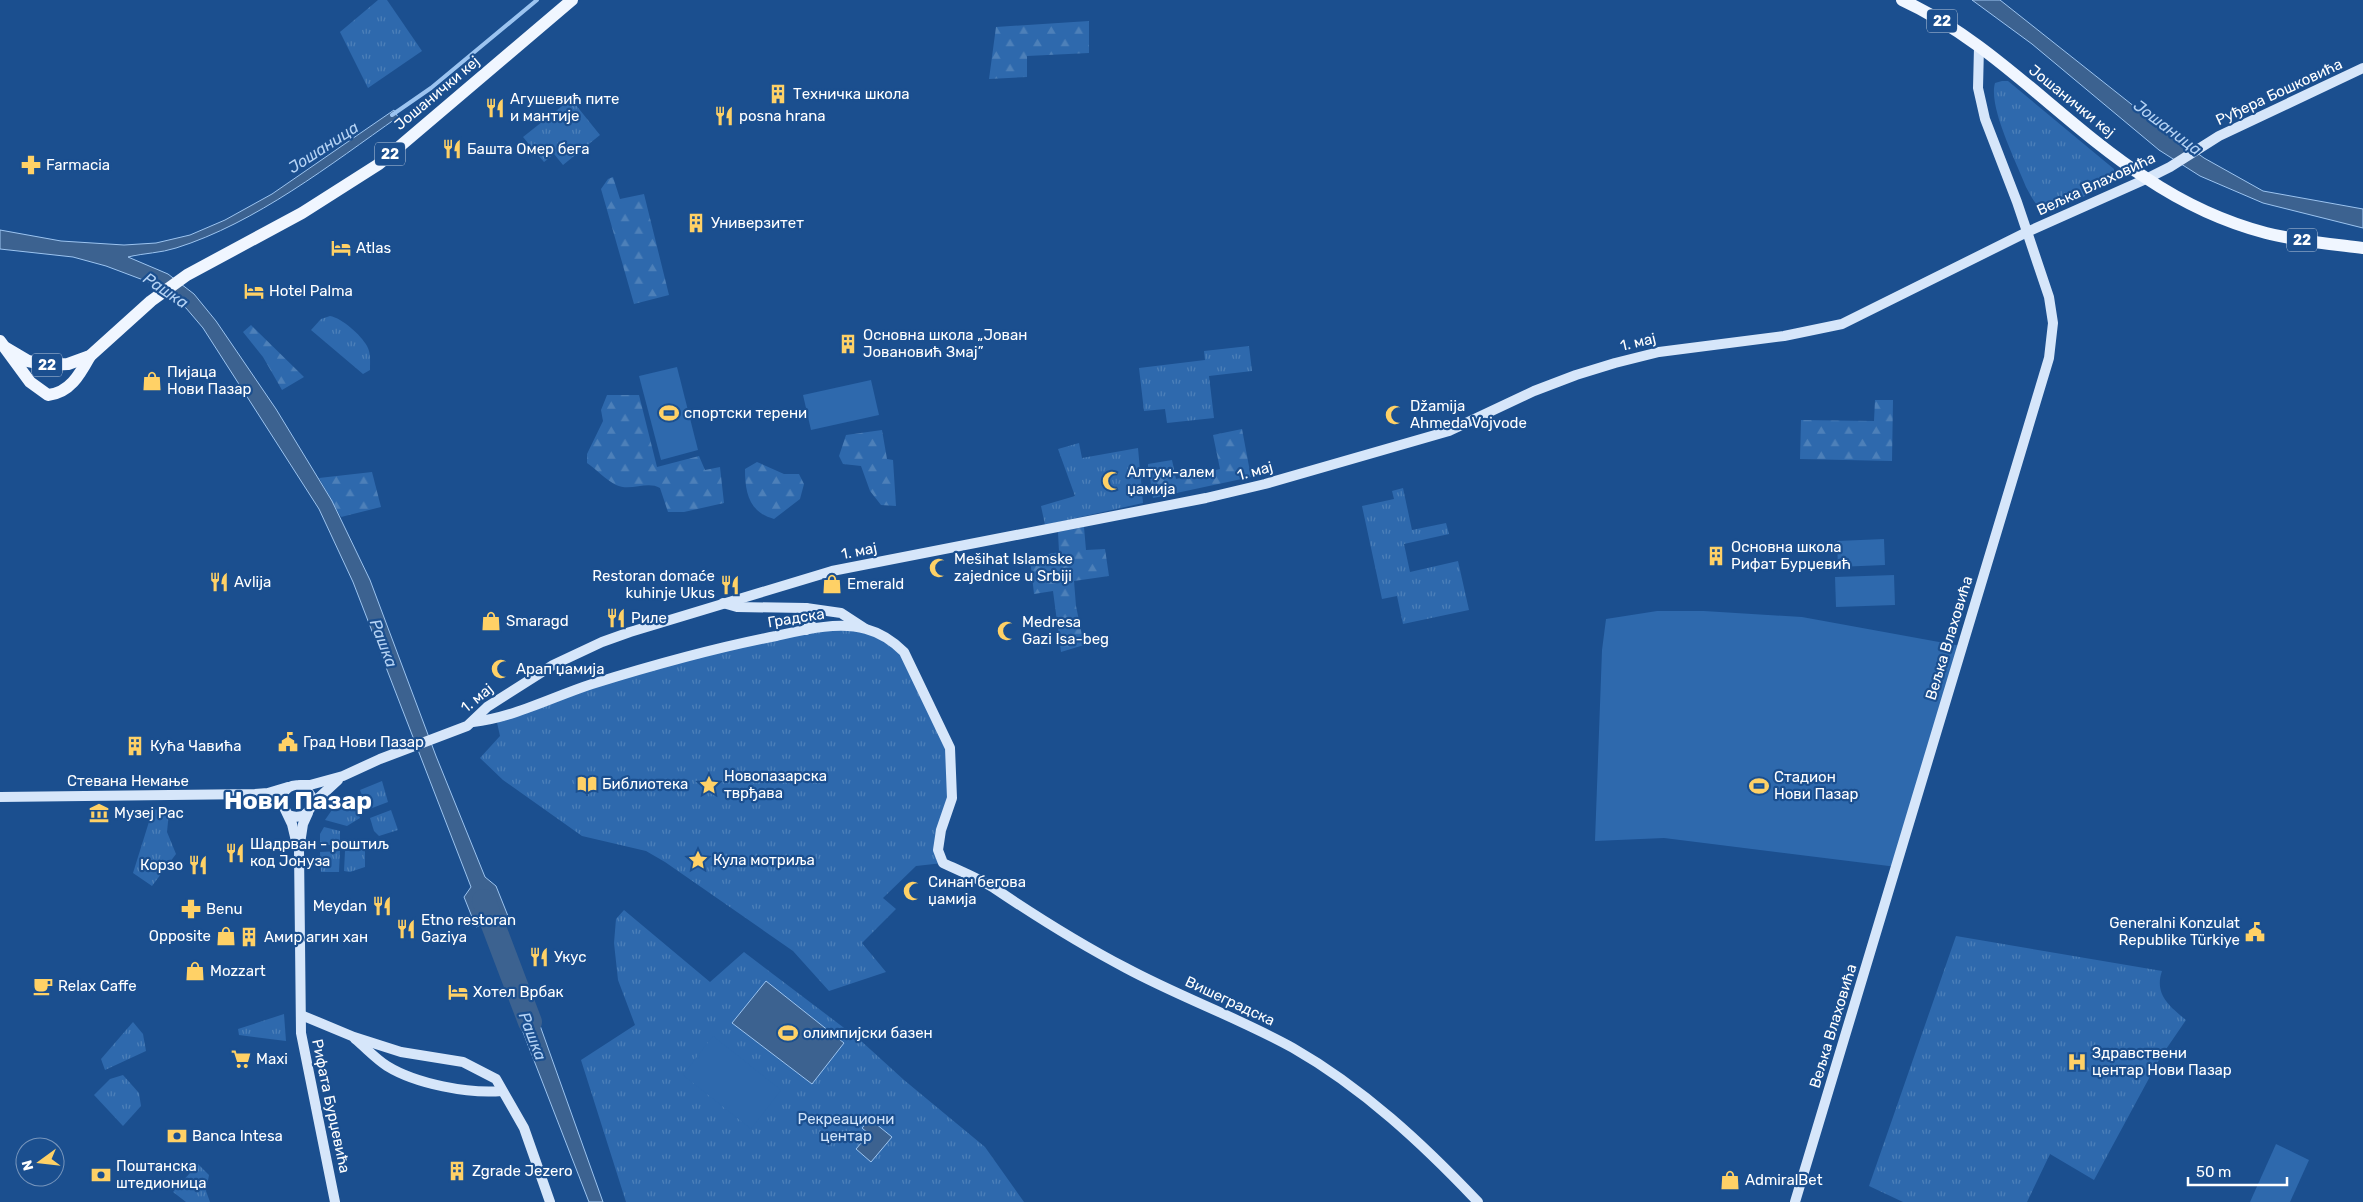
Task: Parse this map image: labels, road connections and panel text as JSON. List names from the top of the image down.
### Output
{
  "streets": {
    "main road": ["22", "Јошанички кеј"],
    "street": [
      "Руђера Бошковића",
      "Вељка Влаховића",
      "1. мај",
      "Градска",
      "Стевана Немање",
      "Вишеградска",
      "Рифата Бурџевића"
    ]
  },
  "crossings": [
    ["22", "Јошанички кеј"],
    ["22", "Вељка Влаховића"],
    ["Руђера Бошковића", "Вељка Влаховића"],
    ["Јошанички кеј", "Вељка Влаховића"],
    ["Вељка Влаховића", "1. мај"],
    ["1. мај", "Градска"],
    ["Градска", "Вишеградска"]
  ],
  "districts": ["Нови Пазар"],
  "water": ["Јошаница", "Рашка"],
  "parks": ["Рекреациони центар"],
  "places": {
    "building": [
      "Техничка школа",
      "Универзитет",
      "Основна школа „Јован Јовановић Змај”",
      "Основна школа Рифат Бурџевић",
      "Кућа Чавића",
      "Амир агин хан",
      "Zgrade Jezero"
    ],
    "restaurant": [
      "Агушевић пите и мантије",
      "posna hrana",
      "Башта Омер бега",
      "Avlija",
      "Restoran domaće kuhinje Ukus",
      "Риле",
      "Шадрван - роштиљ код Јонуза",
      "Корзо",
      "Meydan",
      "Etno restoran Gaziya",
      "Укус"
    ],
    "pharmacy": ["Farmacia", "Benu"],
    "hotel": ["Atlas", "Hotel Palma", "Хотел Врбак"],
    "shop": [
      "Пијаца Нови Пазар",
      "Emerald",
      "Smaragd",
      "Opposite",
      "Mozzart",
      "AdmiralBet"
    ],
    "sports": ["спортски терени", "Стадион Нови Пазар", "олимпијски базен"],
    "mosque": [
      "Džamija Ahmeda Vojvode",
      "Алтум-алем џамија",
      "Mešihat Islamske zajednice u Srbiji",
      "Medresa Gazi Isa-beg",
      "Арап џамија",
      "Синан бегова џамија"
    ],
    "public building": ["Град Нови Пазар", "Generalni Konzulat Republike Türkiye"],
    "library": ["Библиотека"],
    "place": ["Новопазарска тврђава", "Кула мотриља"],
    "museum": ["Музеј Рас"],
    "cafe": ["Relax Caffe"],
    "supermarket": ["Maxi"],
    "hospital": ["Здравствени центар Нови Пазар"],
    "bank": ["Banca Intesa", "Поштанска штедионица"]
  },
  "scale_bar": "50 m",
  "north": "left"
}
